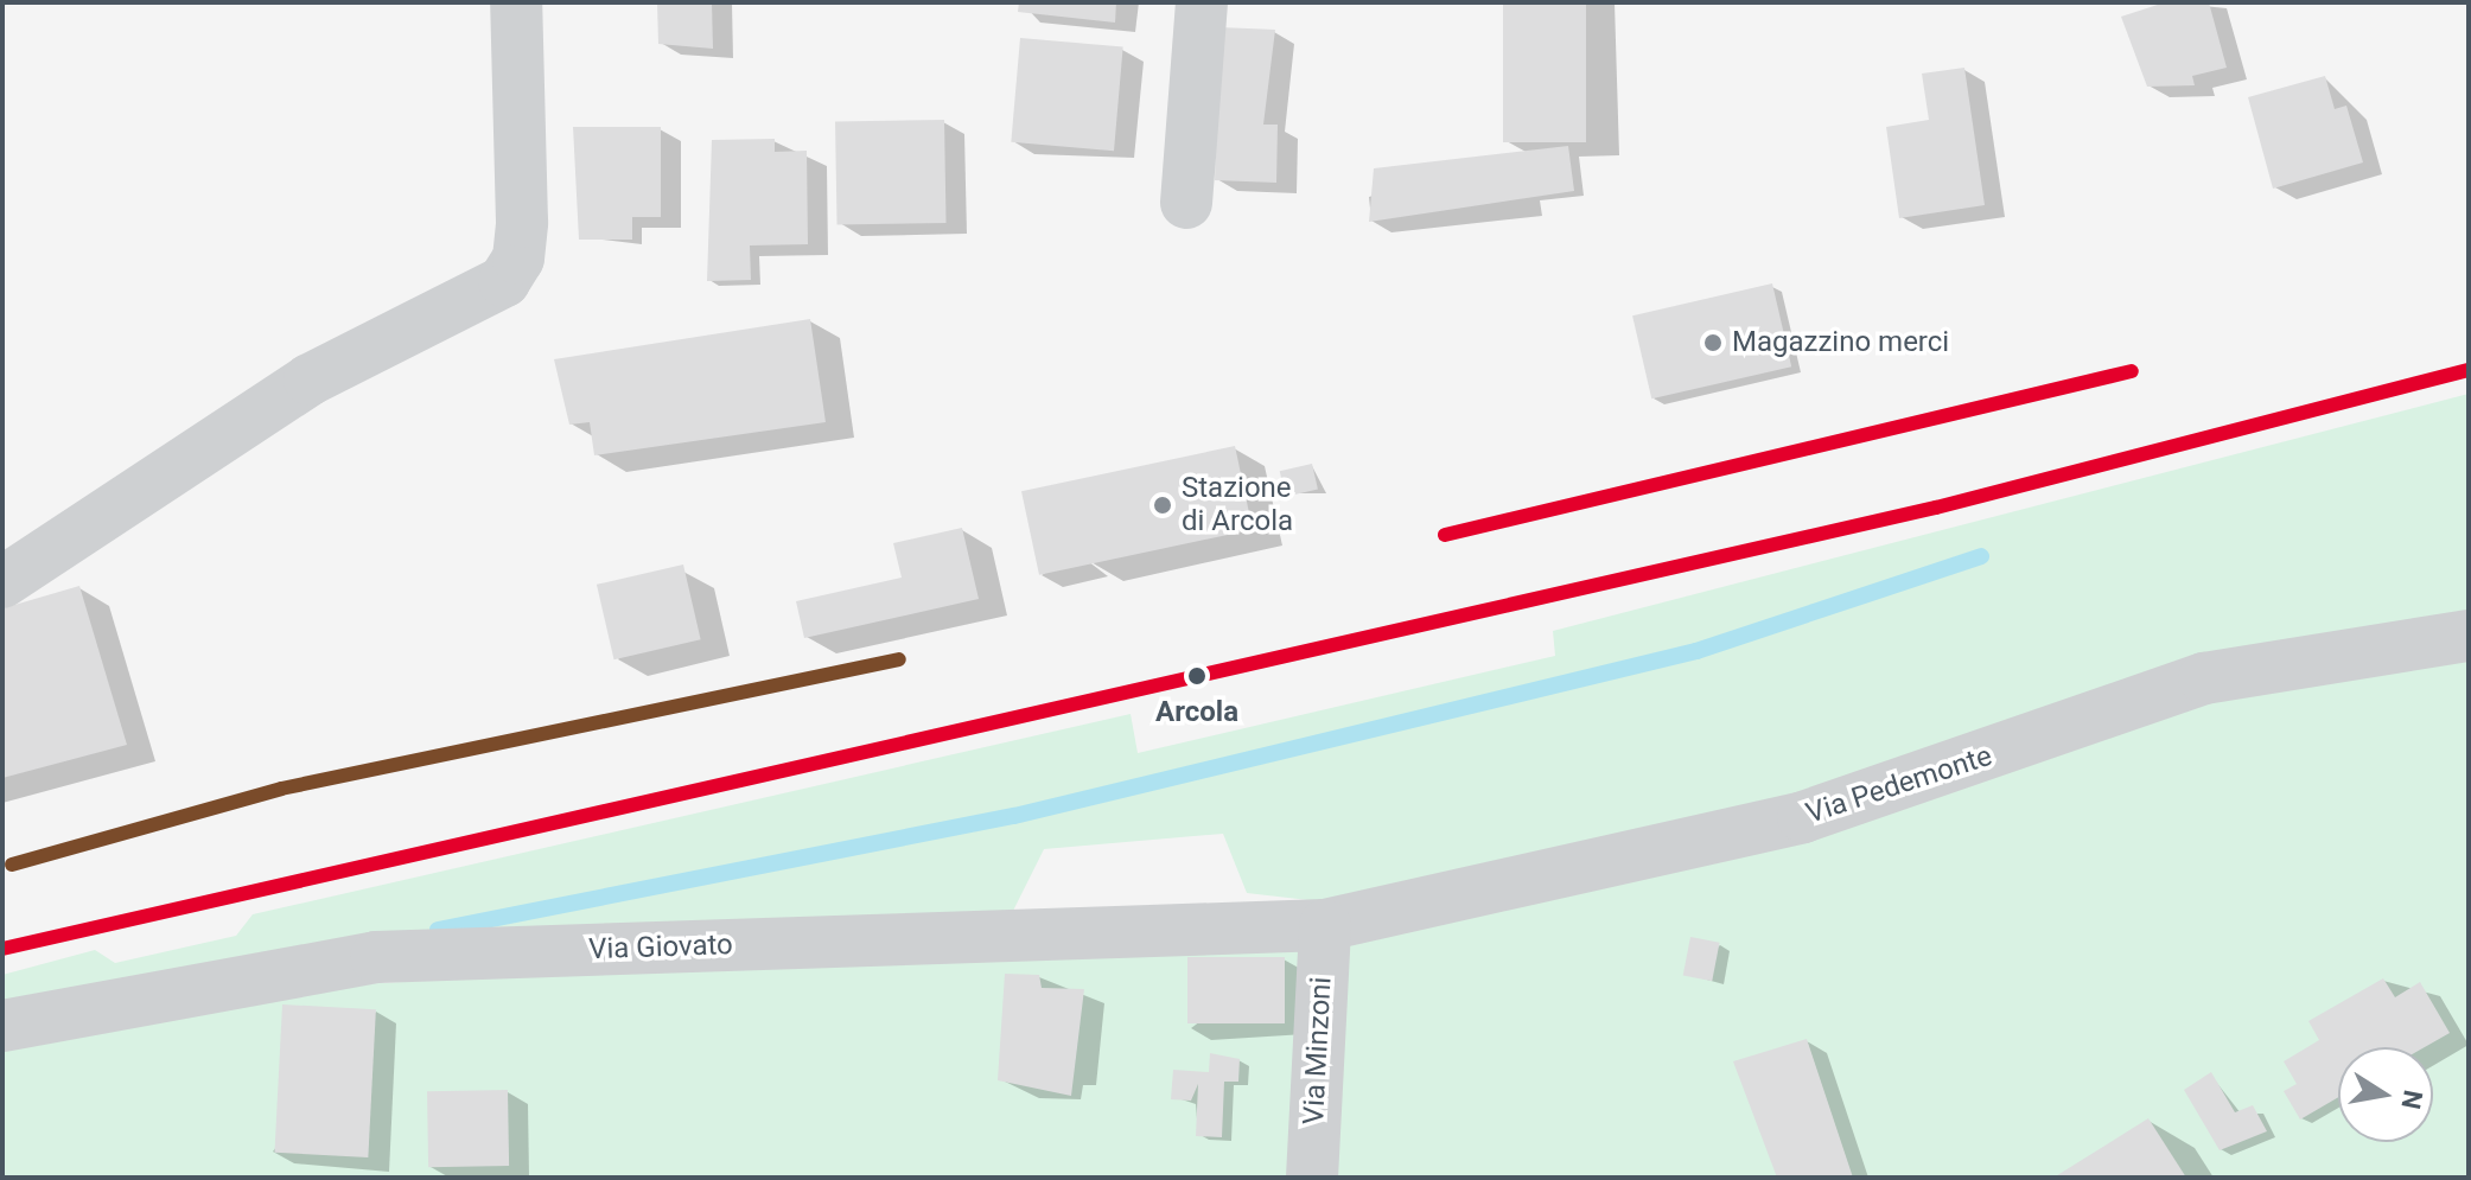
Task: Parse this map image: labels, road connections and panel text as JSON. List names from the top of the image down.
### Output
{
  "streets": {
    "street": ["Via Pedemonte", "Via Giovato", "Via Minzoni"]
  },
  "crossings": [
    ["Via Pedemonte", "Via Giovato"],
    ["Via Pedemonte", "Via Minzoni"],
    ["Via Giovato", "Via Minzoni"]
  ],
  "places": ["Magazzino merci", "Stazione di Arcola", "Arcola"],
  "north": "right"
}
